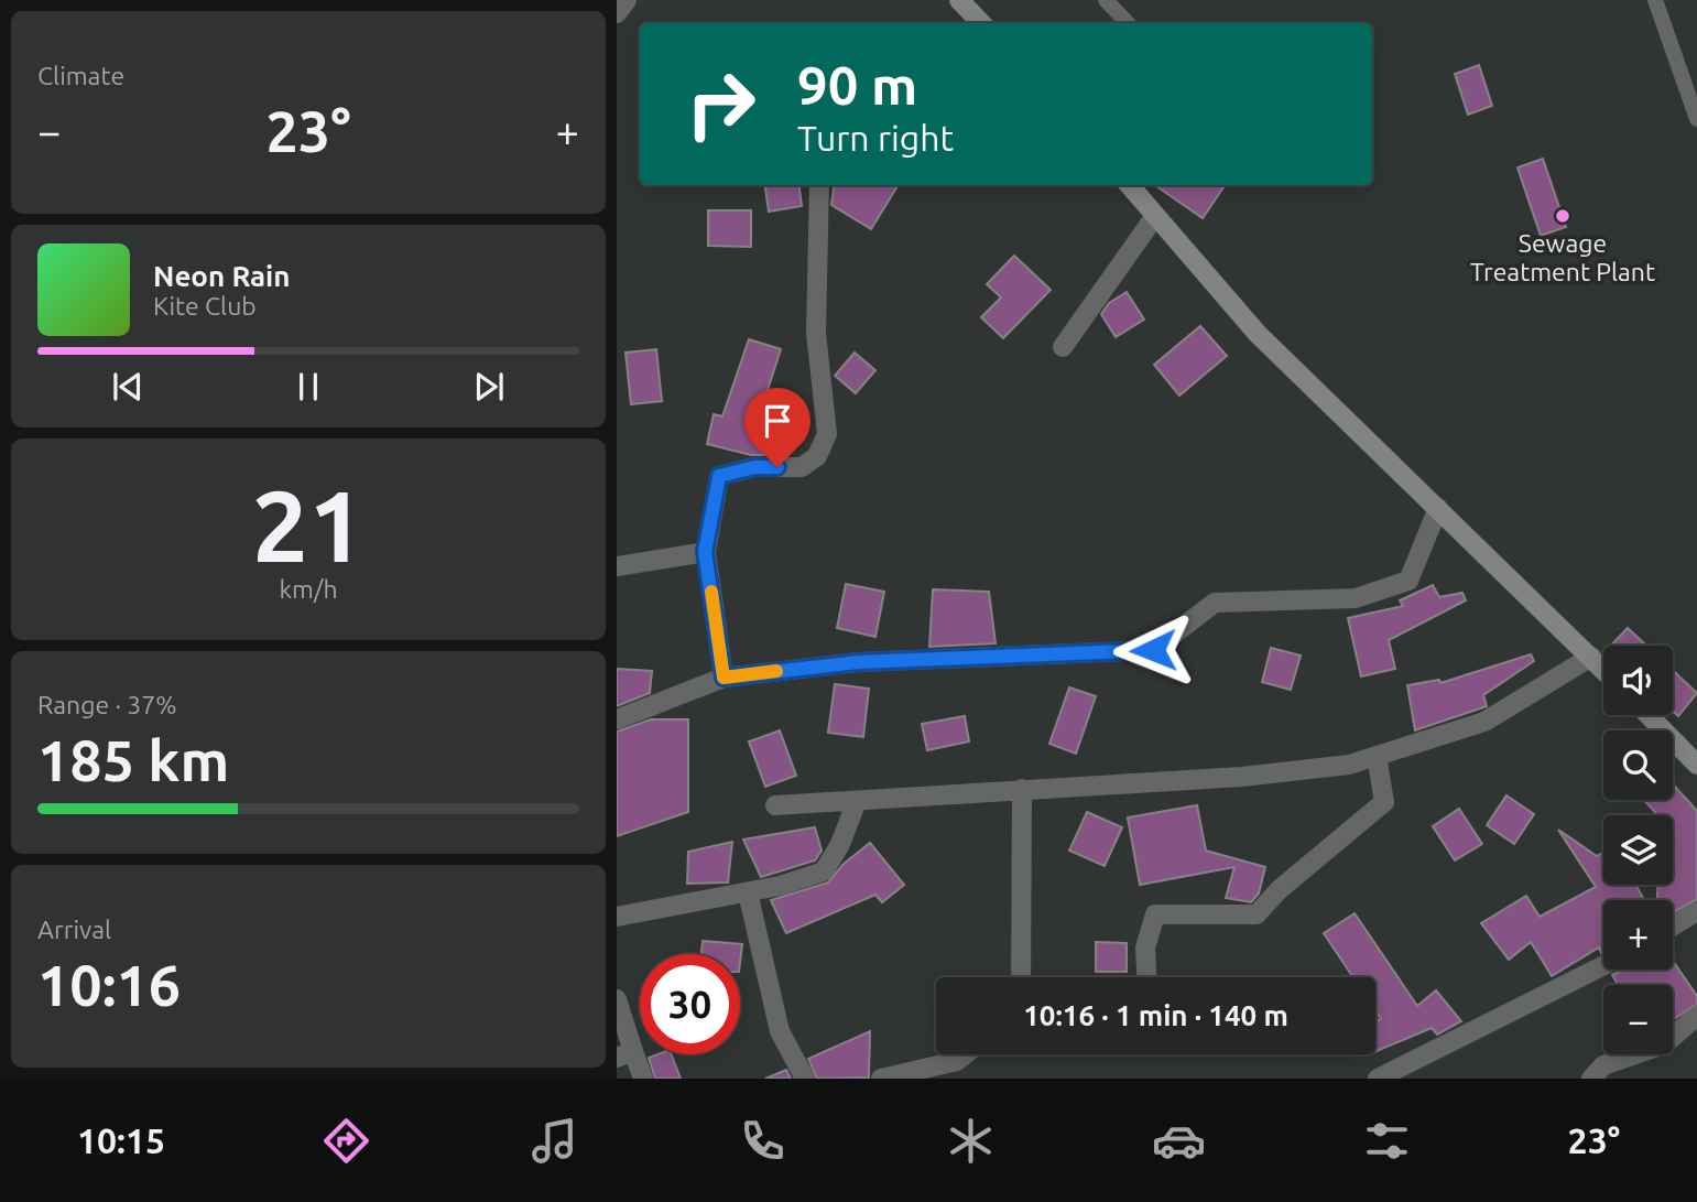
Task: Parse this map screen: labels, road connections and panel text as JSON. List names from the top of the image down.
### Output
{
  "places": ["Sewage Treatment Plant"],
  "page": {
    "tile": [
      "Climate",
      ["21", "km/h"],
      ["Range · 37%", "185 km"],
      ["Arrival", "10:16"]
    ],
    "turn": ["90 m", "Turn right"],
    "heat": ["−", "23°", "+"],
    "song": ["Neon Rain", "Kite Club"],
    "map_buttons": ["+", "−"],
    "limit": "30",
    "trip": "10:16 · 1 min · 140 m",
    "tabs": ["10:15", "23°"]
  }
}
